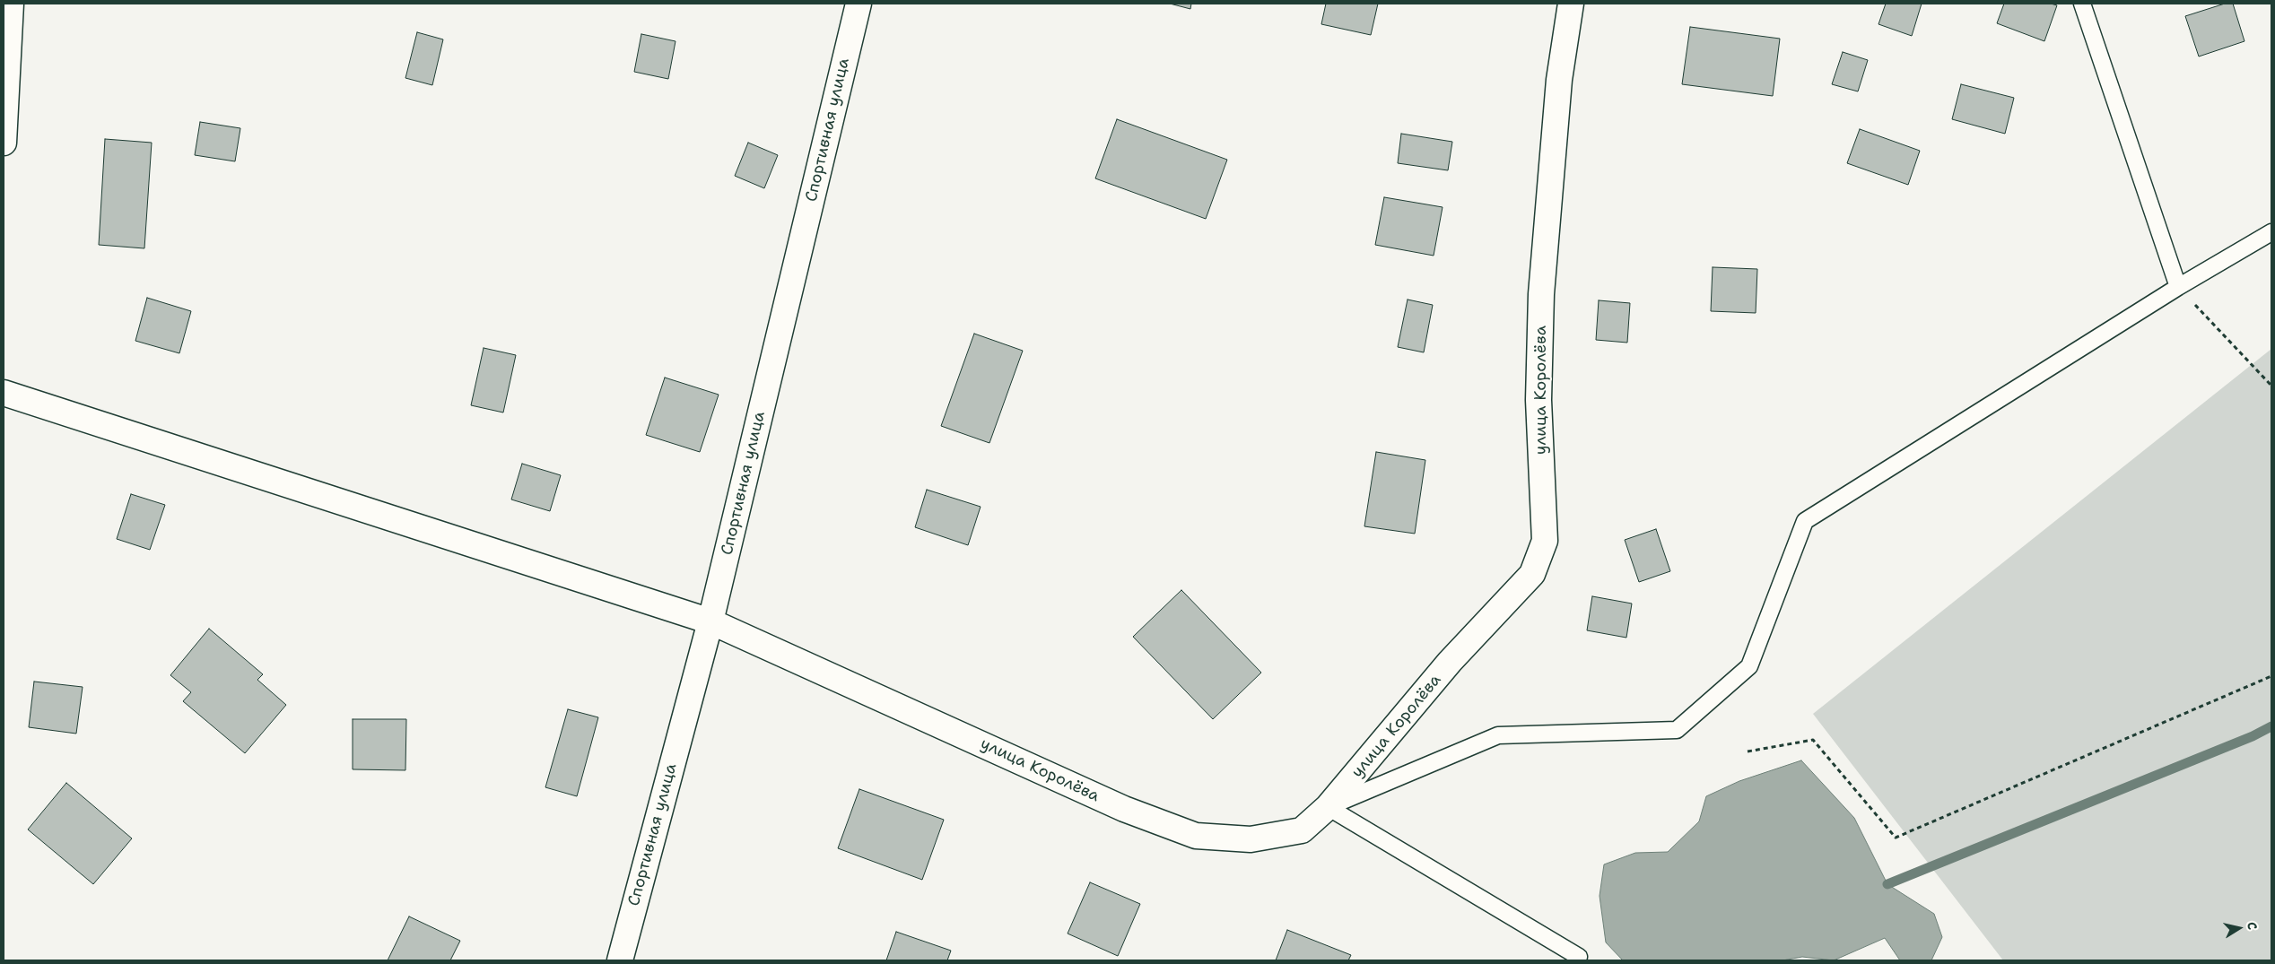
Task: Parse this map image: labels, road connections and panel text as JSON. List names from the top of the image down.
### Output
{
  "streets": {
    "street": ["Спортивная улица", "улица Королёва"]
  },
  "crossings": [
    ["Спортивная улица", "улица Королёва"]
  ],
  "north": "right"
}
